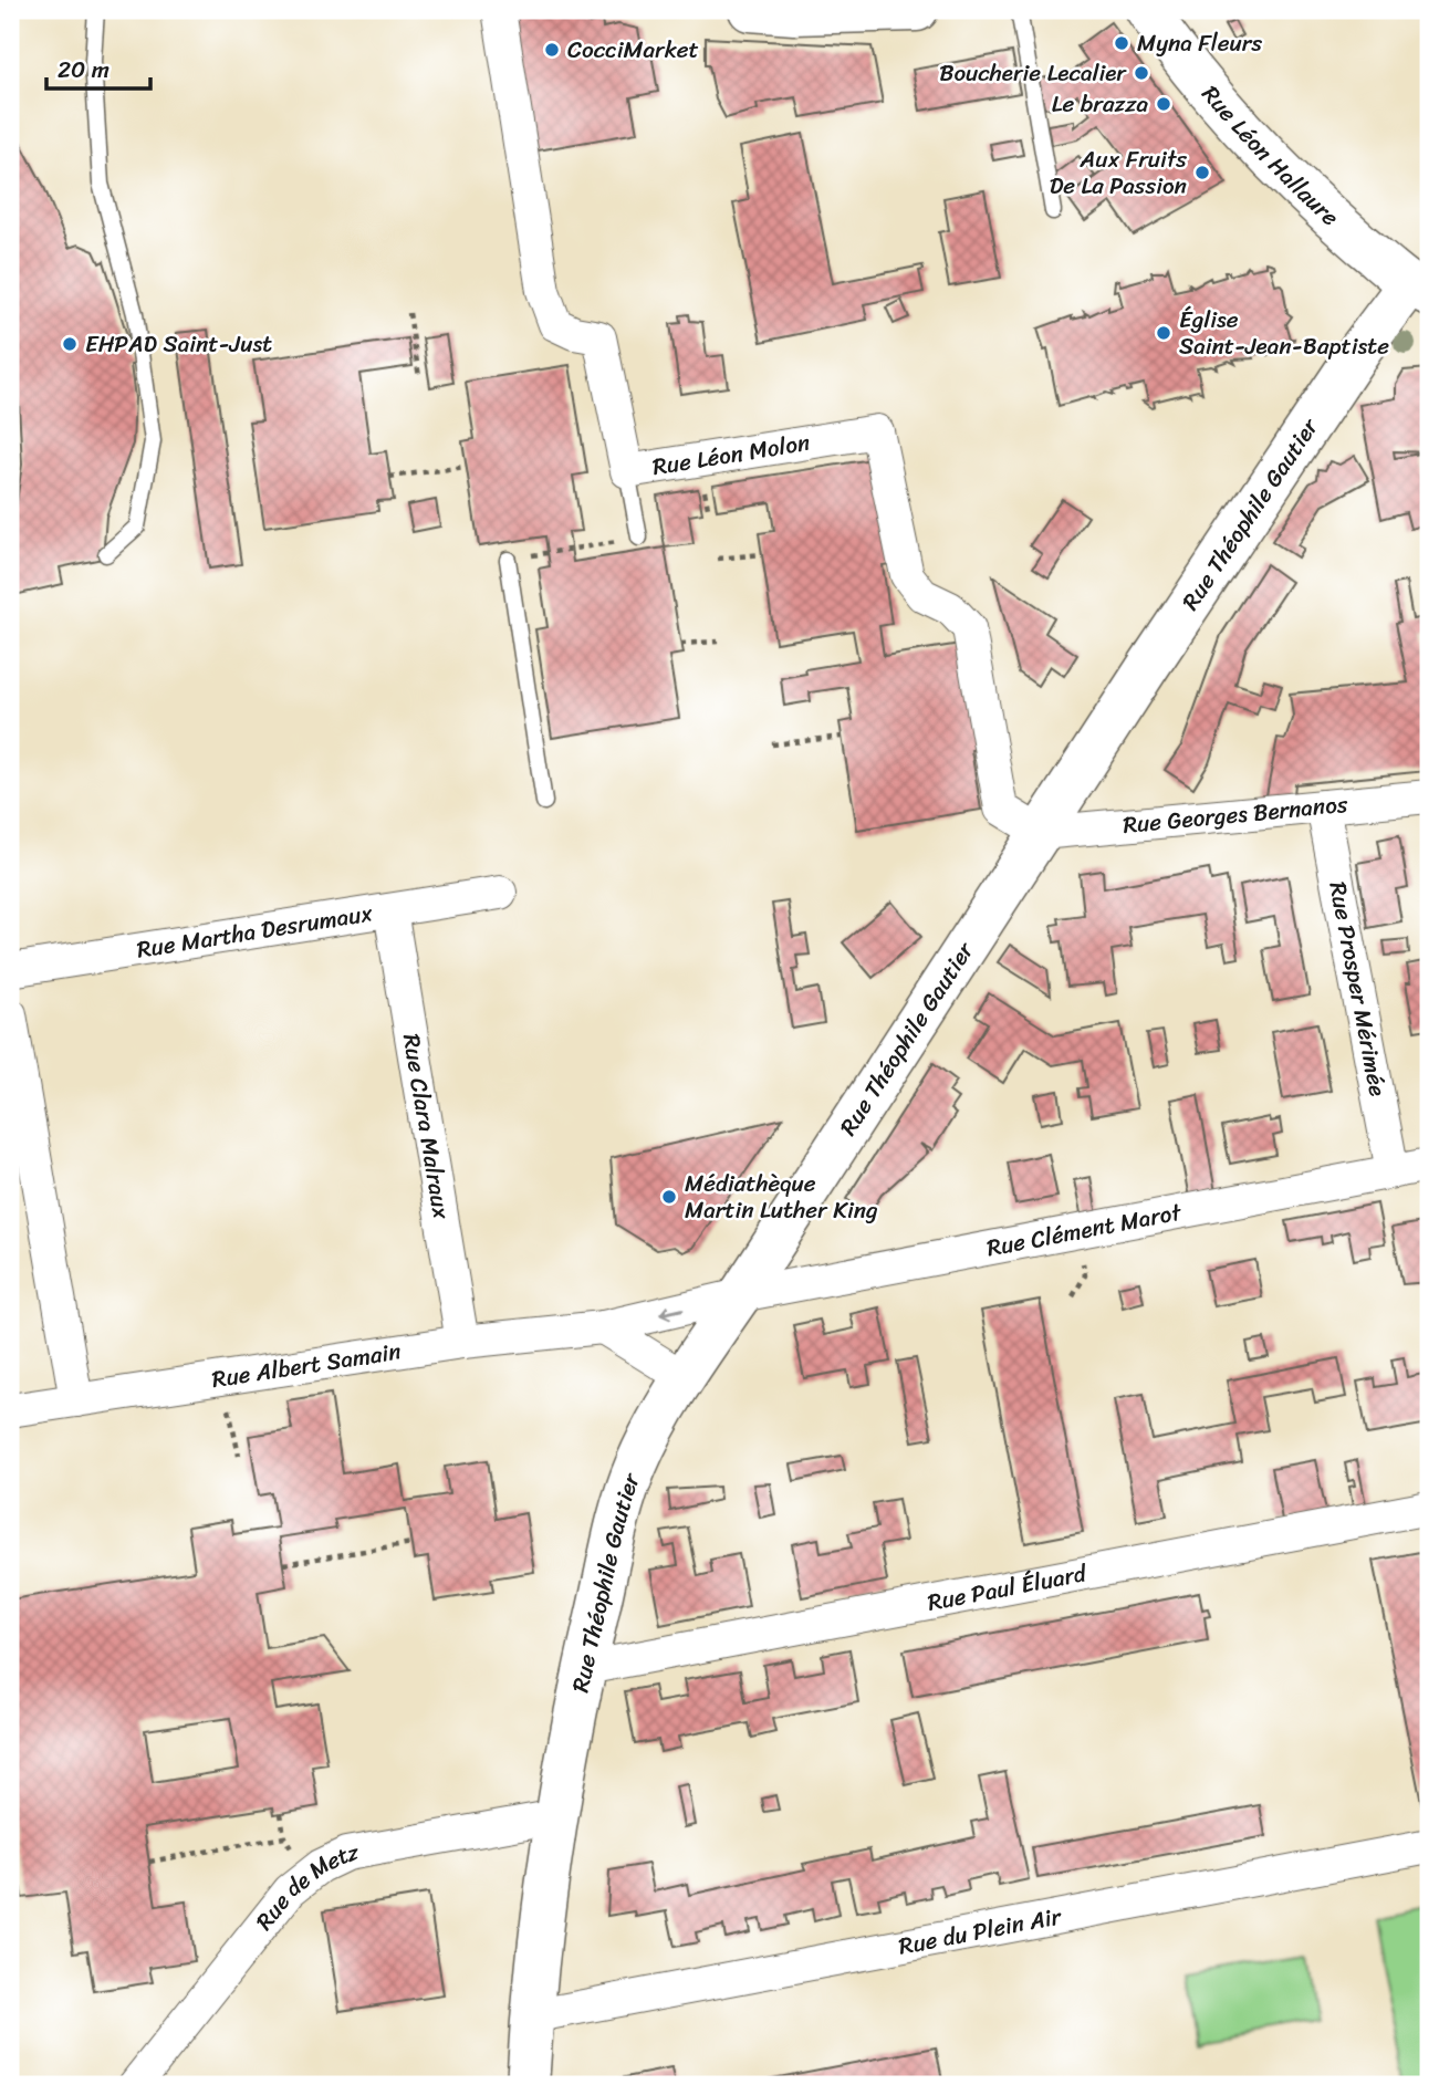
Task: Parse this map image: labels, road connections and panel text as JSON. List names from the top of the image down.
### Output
{
  "streets": {
    "street": [
      "Rue Léon Hallaure",
      "Rue Léon Molon",
      "Rue Théophile Gautier",
      "Rue Georges Bernanos",
      "Rue Martha Desrumaux",
      "Rue Prosper Mérimée",
      "Rue Clara Malraux",
      "Rue Clément Marot",
      "Rue Albert Samain",
      "Rue Paul Éluard",
      "Rue de Metz",
      "Rue du Plein Air"
    ]
  },
  "crossings": [
    ["Rue Léon Hallaure", "Rue Théophile Gautier"],
    ["Rue Léon Molon", "Rue Théophile Gautier"],
    ["Rue Léon Molon", "Rue Georges Bernanos"],
    ["Rue Théophile Gautier", "Rue Georges Bernanos"],
    ["Rue Théophile Gautier", "Rue Clément Marot"],
    ["Rue Théophile Gautier", "Rue Paul Éluard"],
    ["Rue Théophile Gautier", "Rue de Metz"],
    ["Rue Théophile Gautier", "Rue du Plein Air"],
    ["Rue Georges Bernanos", "Rue Prosper Mérimée"],
    ["Rue Martha Desrumaux", "Rue Clara Malraux"],
    ["Rue Prosper Mérimée", "Rue Clément Marot"],
    ["Rue Clara Malraux", "Rue Albert Samain"],
    ["Rue Clément Marot", "Rue Albert Samain"]
  ],
  "places": [
    "Myna Fleurs",
    "CocciMarket",
    "Boucherie Lecalier",
    "Le brazza",
    "Aux Fruits De La Passion",
    "Église Saint-Jean-Baptiste",
    "EHPAD Saint-Just",
    "Médiathèque Martin Luther King"
  ],
  "scale_bar": "20 m"
}
